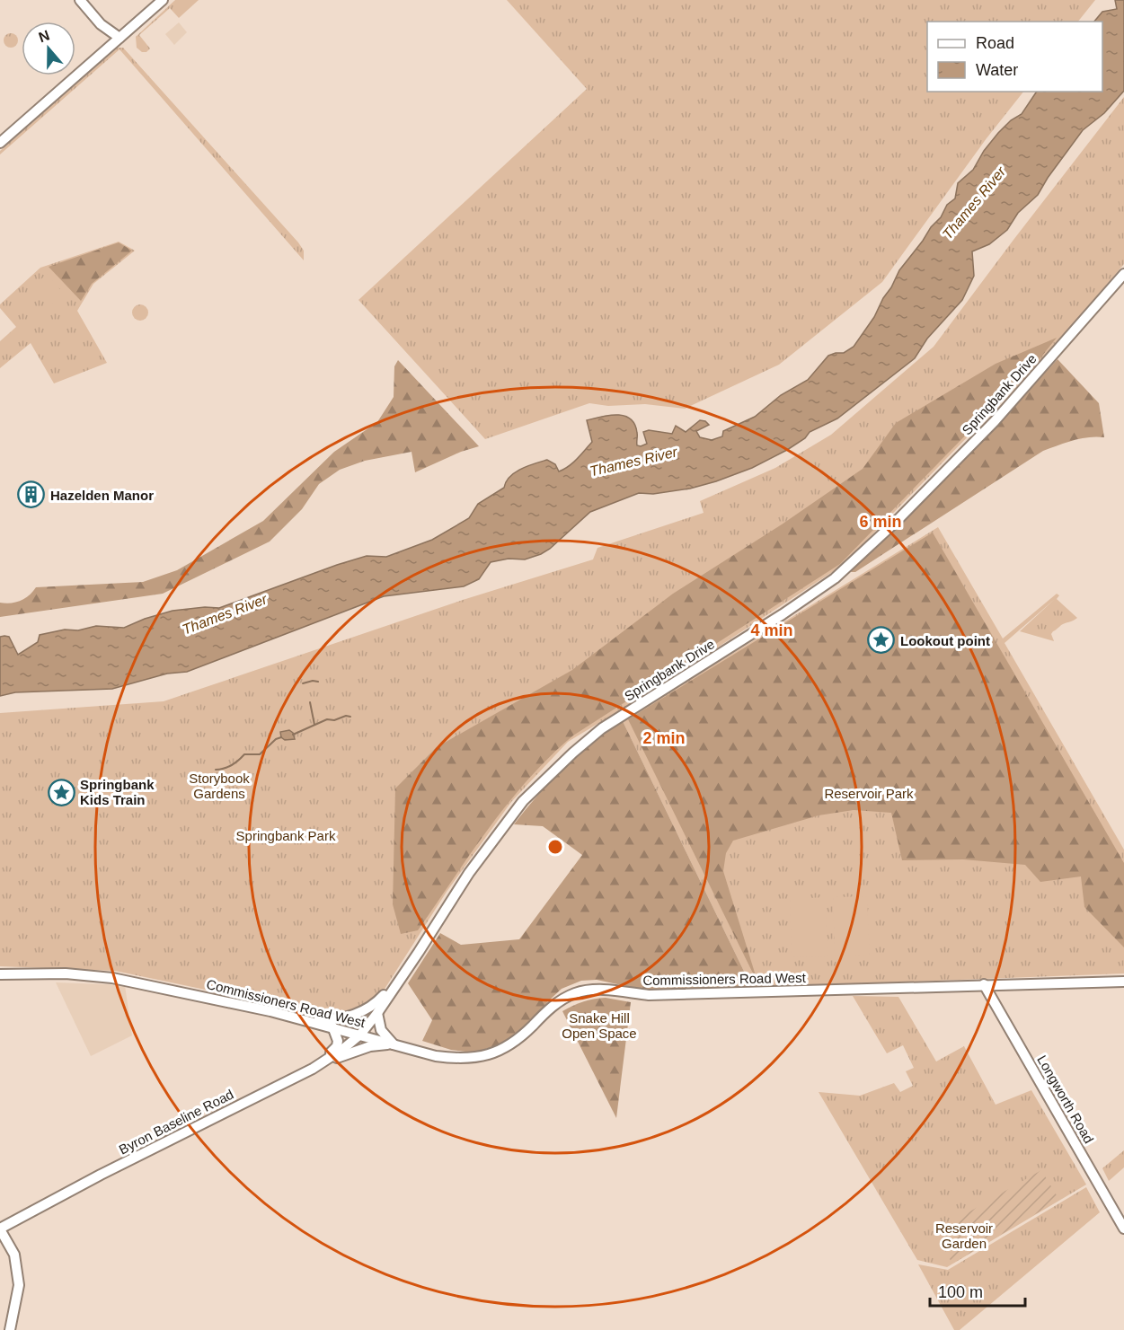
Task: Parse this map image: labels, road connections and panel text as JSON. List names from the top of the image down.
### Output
{
  "streets": {
    "main road": [
      "Springbank Drive",
      "Commissioners Road West",
      "Longworth Road",
      "Byron Baseline Road"
    ]
  },
  "crossings": [
    ["Springbank Drive", "Commissioners Road West"],
    ["Springbank Drive", "Byron Baseline Road"],
    ["Commissioners Road West", "Longworth Road"],
    ["Commissioners Road West", "Byron Baseline Road"]
  ],
  "water": ["Thames River"],
  "parks": [
    "Storybook Gardens",
    "Reservoir Park",
    "Springbank Park",
    "Snake Hill Open Space",
    "Reservoir Garden"
  ],
  "places": {
    "building": ["Hazelden Manor"],
    "place": ["Lookout point", "Springbank Kids Train"]
  },
  "legend": ["Road", "Water"],
  "scale_bar": "100 m",
  "north": "top",
  "rings": ["6 min", "4 min", "2 min"]
}
